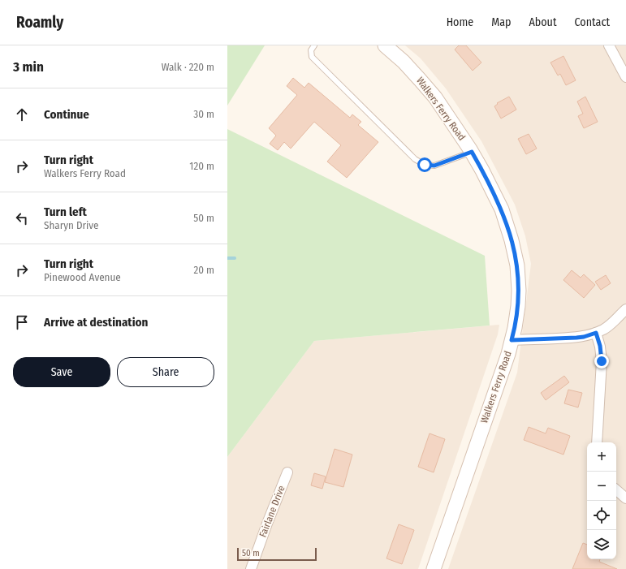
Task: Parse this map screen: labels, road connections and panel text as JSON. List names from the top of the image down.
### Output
{
  "streets": {
    "street": ["Walkers Ferry Road", "Fairlane Drive"]
  },
  "scale_bar": "50 m",
  "page": {
    "header": "Roamly",
    "nav": [
      "Home",
      "Map",
      "About",
      "Contact"
    ],
    "heading": ["3 min", "Walk · 220 m"],
    "list": [
      ["Continue", "30 m"],
      ["Turn right", "Walkers Ferry Road", "120 m"],
      ["Turn left", "Sharyn Drive", "50 m"],
      ["Turn right", "Pinewood Avenue", "20 m"],
      "Arrive at destination"
    ],
    "buttons": ["Save", "Share"],
    "map_buttons": ["+", "−"],
    "scale": "50 m"
  }
}
